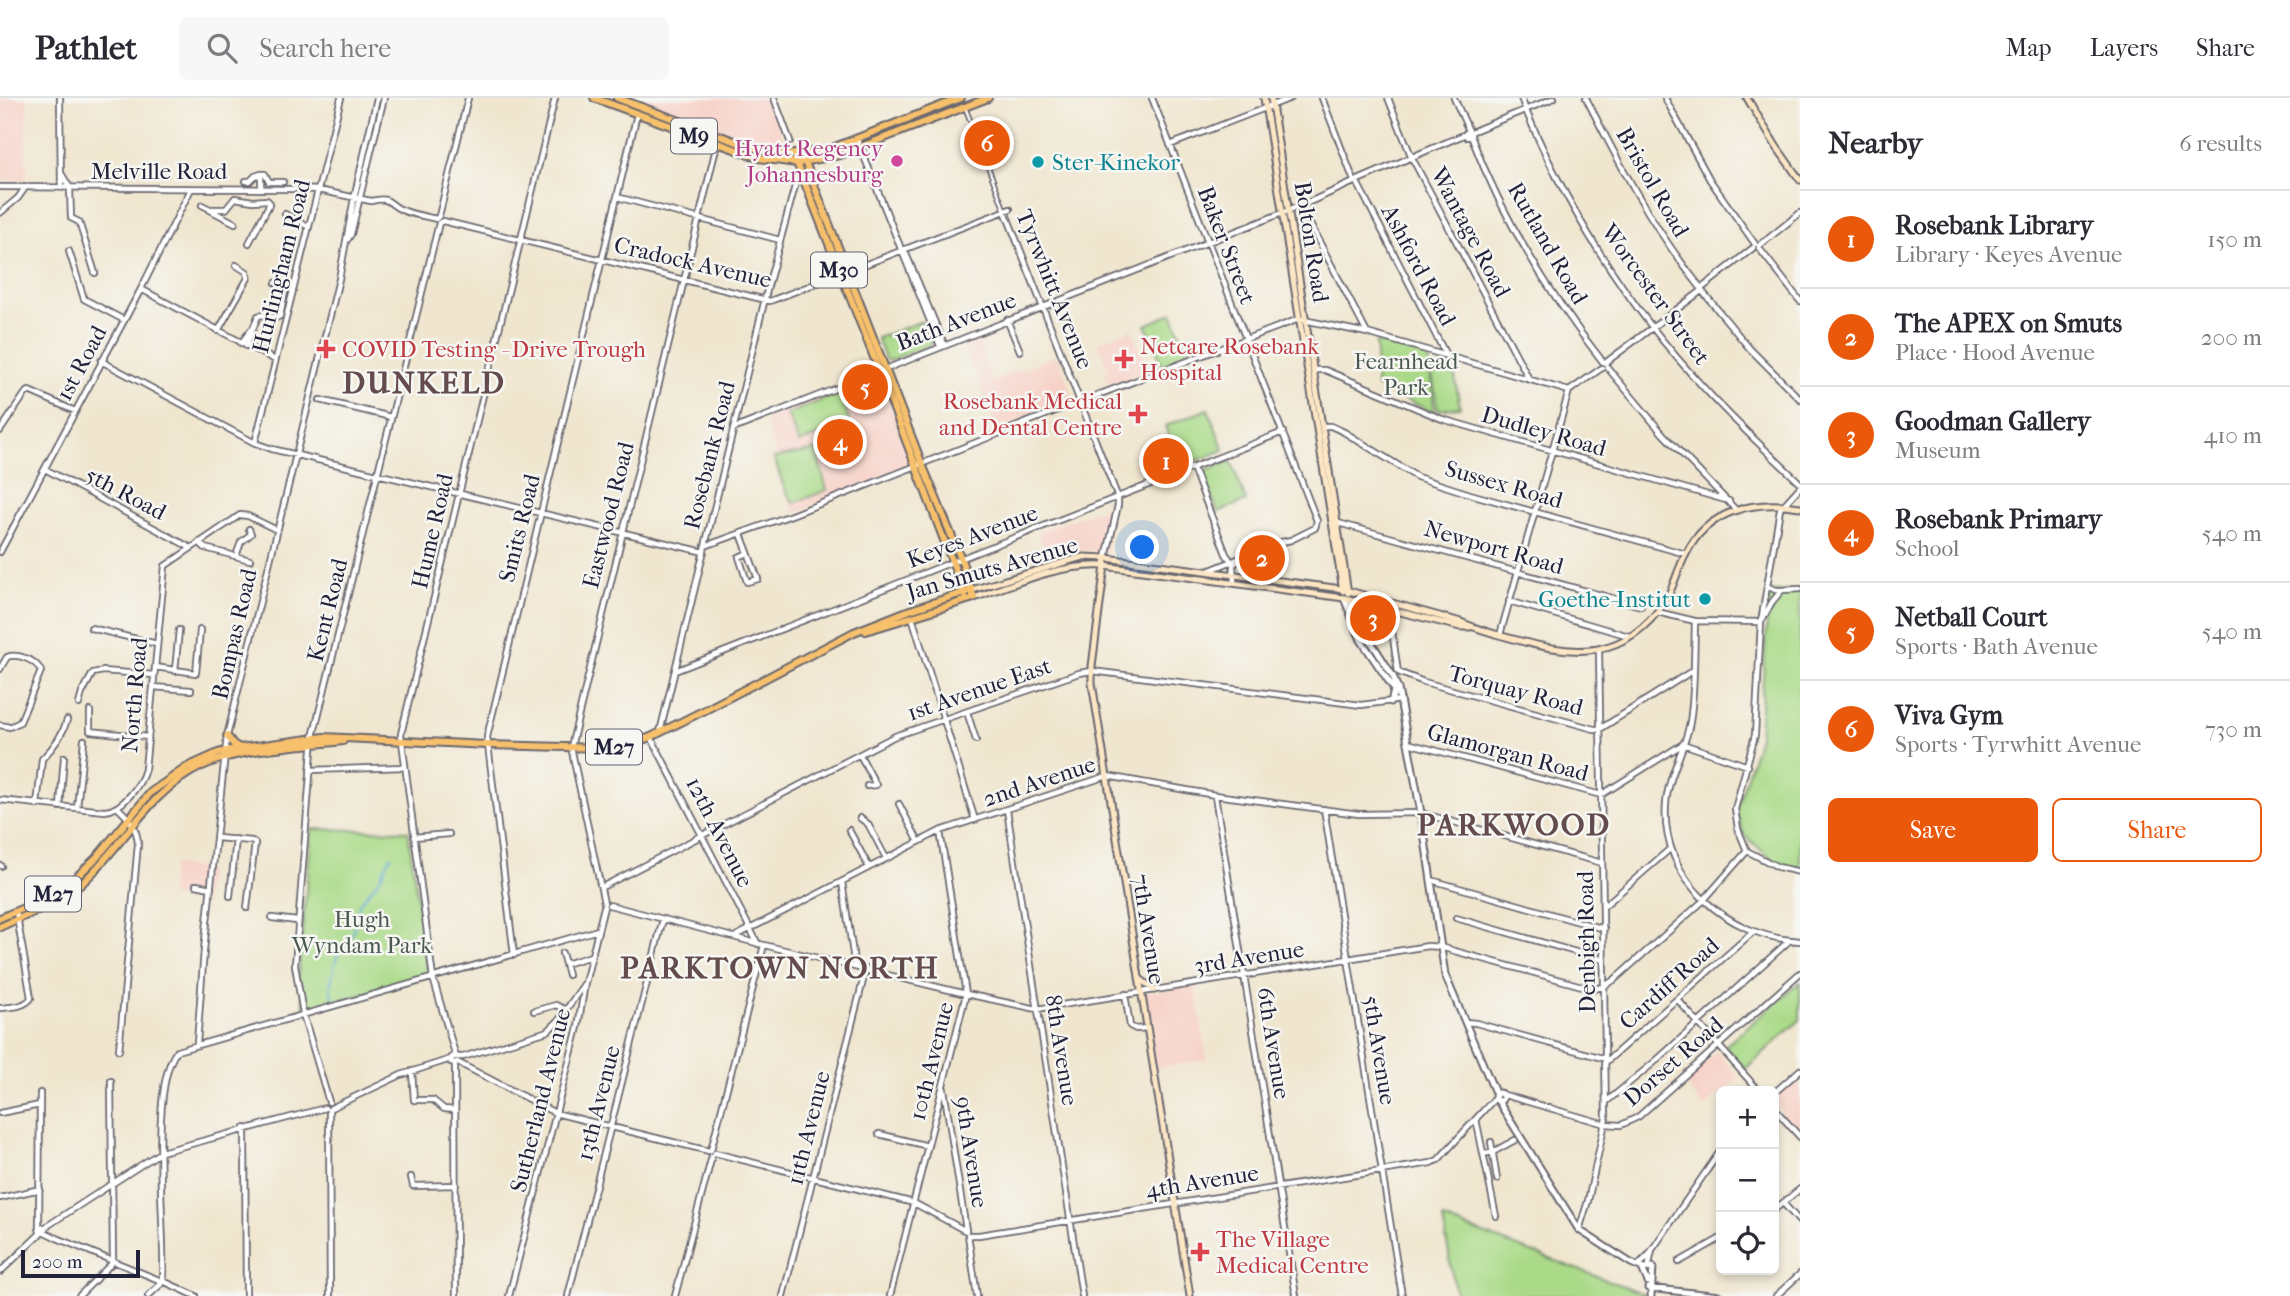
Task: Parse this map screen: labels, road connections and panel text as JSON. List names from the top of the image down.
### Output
{
  "streets": {
    "main road": [
      "M9",
      "Bolton Road",
      "M30",
      "Jan Smuts Avenue",
      "M27",
      "7th Avenue"
    ],
    "street": [
      "Melville Road",
      "Bristol Road",
      "Wantage Road",
      "Rutland Road",
      "Baker Street",
      "Cradock Avenue",
      "Ashford Road",
      "Hurlingham Road",
      "Tyrwhitt Avenue",
      "Worcester Street",
      "Bath Avenue",
      "1st Road",
      "Dudley Road",
      "Rosebank Road",
      "Sussex Road",
      "5th Road",
      "Eastwood Road",
      "Smits Road",
      "Hume Road",
      "Keyes Avenue",
      "Newport Road",
      "Kent Road",
      "Bompas Road",
      "1st Avenue East",
      "Torquay Road",
      "North Road",
      "Glamorgan Road",
      "2nd Avenue",
      "12th Avenue",
      "Denbigh Road",
      "3rd Avenue",
      "Cardiff Road",
      "6th Avenue",
      "8th Avenue",
      "5th Avenue",
      "10th Avenue",
      "Dorset Road",
      "Sutherland Avenue",
      "13th Avenue",
      "11th Avenue",
      "9th Avenue",
      "4th Avenue"
    ]
  },
  "crossings": [
    ["M9", "M30"],
    ["M9", "Tyrwhitt Avenue"],
    ["M9", "Eastwood Road"],
    ["M9", "Smits Road"],
    ["Melville Road", "Cradock Avenue"],
    ["Melville Road", "Hurlingham Road"],
    ["Melville Road", "1st Road"],
    ["Wantage Road", "Bath Avenue"],
    ["Bolton Road", "Bath Avenue"],
    ["Bolton Road", "Dudley Road"],
    ["Bolton Road", "Sussex Road"],
    ["Bolton Road", "Newport Road"],
    ["Bolton Road", "Jan Smuts Avenue"],
    ["Rutland Road", "Bath Avenue"],
    ["Rutland Road", "Dudley Road"],
    ["Rutland Road", "Jan Smuts Avenue"],
    ["Baker Street", "Bath Avenue"],
    ["Baker Street", "Keyes Avenue"],
    ["Cradock Avenue", "Hurlingham Road"],
    ["Cradock Avenue", "M30"],
    ["Cradock Avenue", "Tyrwhitt Avenue"],
    ["Cradock Avenue", "Rosebank Road"],
    ["Cradock Avenue", "Eastwood Road"],
    ["Cradock Avenue", "Smits Road"],
    ["Cradock Avenue", "Hume Road"],
    ["Cradock Avenue", "Kent Road"],
    ["Cradock Avenue", "Bompas Road"],
    ["Ashford Road", "Bath Avenue"],
    ["M30", "Bath Avenue"],
    ["M30", "Keyes Avenue"],
    ["M30", "Jan Smuts Avenue"],
    ["Tyrwhitt Avenue", "Bath Avenue"],
    ["Tyrwhitt Avenue", "Keyes Avenue"],
    ["Worcester Street", "Bath Avenue"],
    ["Bath Avenue", "Rosebank Road"],
    ["1st Road", "5th Road"],
    ["Rosebank Road", "Keyes Avenue"],
    ["Rosebank Road", "Jan Smuts Avenue"],
    ["Sussex Road", "Jan Smuts Avenue"],
    ["5th Road", "North Road"],
    ["Eastwood Road", "Jan Smuts Avenue"],
    ["Eastwood Road", "1st Avenue East"],
    ["Eastwood Road", "3rd Avenue"],
    ["Eastwood Road", "Sutherland Avenue"],
    ["Smits Road", "Jan Smuts Avenue"],
    ["Hume Road", "Jan Smuts Avenue"],
    ["Jan Smuts Avenue", "Kent Road"],
    ["Jan Smuts Avenue", "Bompas Road"],
    ["Jan Smuts Avenue", "12th Avenue"],
    ["Jan Smuts Avenue", "7th Avenue"],
    ["Jan Smuts Avenue", "Denbigh Road"],
    ["Bompas Road", "North Road"],
    ["1st Avenue East", "12th Avenue"],
    ["1st Avenue East", "7th Avenue"],
    ["Torquay Road", "Denbigh Road"],
    ["Glamorgan Road", "Denbigh Road"],
    ["2nd Avenue", "12th Avenue"],
    ["2nd Avenue", "7th Avenue"],
    ["2nd Avenue", "Denbigh Road"],
    ["2nd Avenue", "3rd Avenue"],
    ["2nd Avenue", "6th Avenue"],
    ["2nd Avenue", "8th Avenue"],
    ["2nd Avenue", "5th Avenue"],
    ["2nd Avenue", "10th Avenue"],
    ["12th Avenue", "3rd Avenue"],
    ["7th Avenue", "3rd Avenue"],
    ["7th Avenue", "4th Avenue"],
    ["Denbigh Road", "3rd Avenue"],
    ["Denbigh Road", "Cardiff Road"],
    ["Denbigh Road", "Dorset Road"],
    ["3rd Avenue", "6th Avenue"],
    ["3rd Avenue", "8th Avenue"],
    ["3rd Avenue", "5th Avenue"],
    ["3rd Avenue", "10th Avenue"],
    ["3rd Avenue", "Sutherland Avenue"],
    ["3rd Avenue", "13th Avenue"],
    ["3rd Avenue", "11th Avenue"],
    ["6th Avenue", "4th Avenue"],
    ["8th Avenue", "4th Avenue"],
    ["5th Avenue", "4th Avenue"],
    ["10th Avenue", "9th Avenue"],
    ["9th Avenue", "4th Avenue"]
  ],
  "districts": ["DUNKELD", "PARKWOOD", "PARKTOWN NORTH"],
  "parks": ["Fearnhead Park", "Hugh Wyndam Park"],
  "places": {
    "other": ["Hyatt Regency Johannesburg", "Ster-Kinekor", "Goethe-Institut"],
    "health": [
      "COVID Testing - Drive Trough",
      "Netcare Rosebank Hospital",
      "Rosebank Medical and Dental Centre",
      "The Village Medical Centre"
    ]
  },
  "scale_bar": "200 m",
  "page": {
    "header": "Pathlet",
    "search": "Search here",
    "nav": ["Map", "Layers", "Share"],
    "heading": ["Nearby", "6 results"],
    "pins": [
      "6",
      "5",
      "4",
      "1",
      "2",
      "3"
    ],
    "list": [
      {
        "mark": "1",
        "name": "Rosebank Library",
        "note": "Library · Keyes Avenue",
        "value": "150 m"
      },
      {
        "mark": "2",
        "name": "The APEX on Smuts",
        "note": "Place · Hood Avenue",
        "value": "200 m"
      },
      {
        "mark": "3",
        "name": "Goodman Gallery",
        "note": "Museum",
        "value": "410 m"
      },
      {
        "mark": "4",
        "name": "Rosebank Primary",
        "note": "School",
        "value": "540 m"
      },
      {
        "mark": "5",
        "name": "Netball Court",
        "note": "Sports · Bath Avenue",
        "value": "540 m"
      },
      {
        "mark": "6",
        "name": "Viva Gym",
        "note": "Sports · Tyrwhitt Avenue",
        "value": "730 m"
      }
    ],
    "buttons": ["Save", "Share"],
    "map_buttons": ["+", "−"],
    "scale": "200 m"
  }
}
